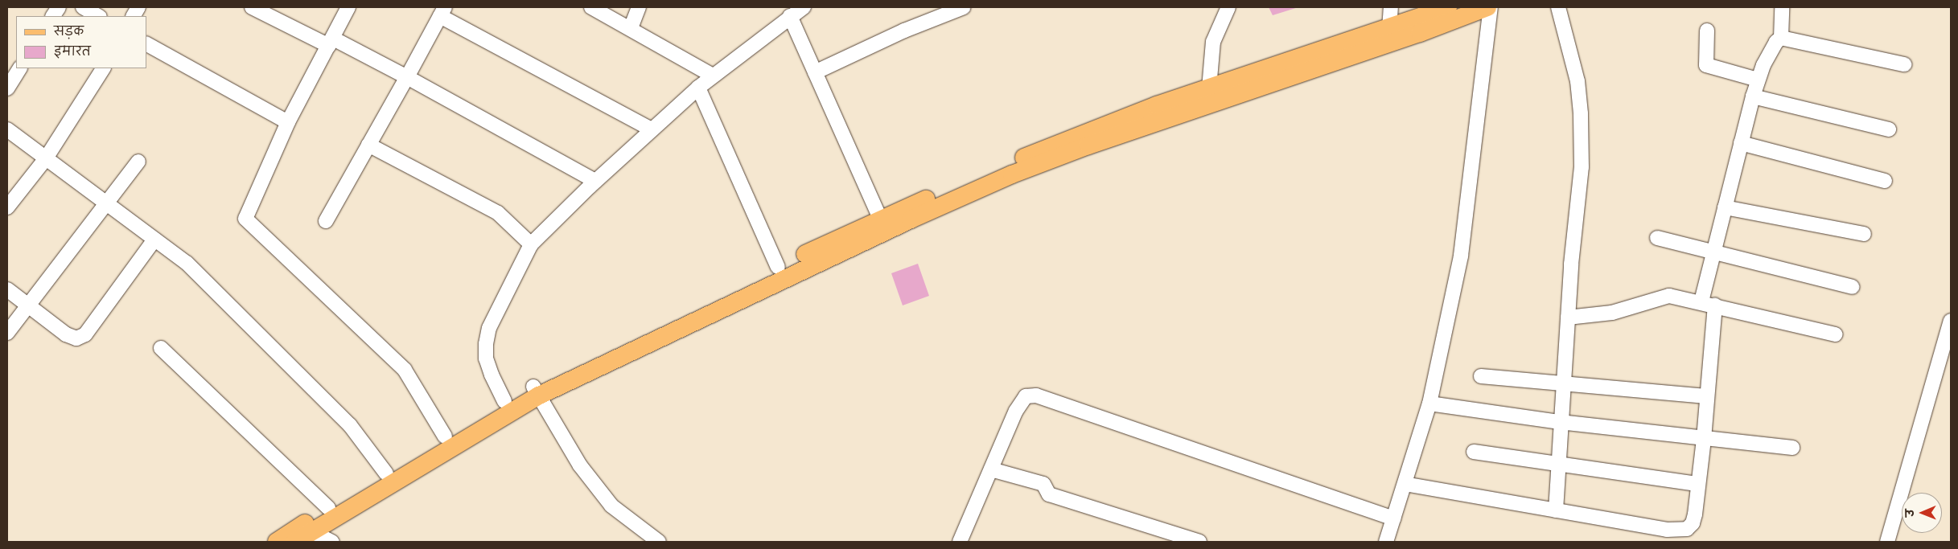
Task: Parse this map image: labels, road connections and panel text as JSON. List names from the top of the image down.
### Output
{
  "legend": ["सड़क", "इमारत"],
  "north": "left"
}
